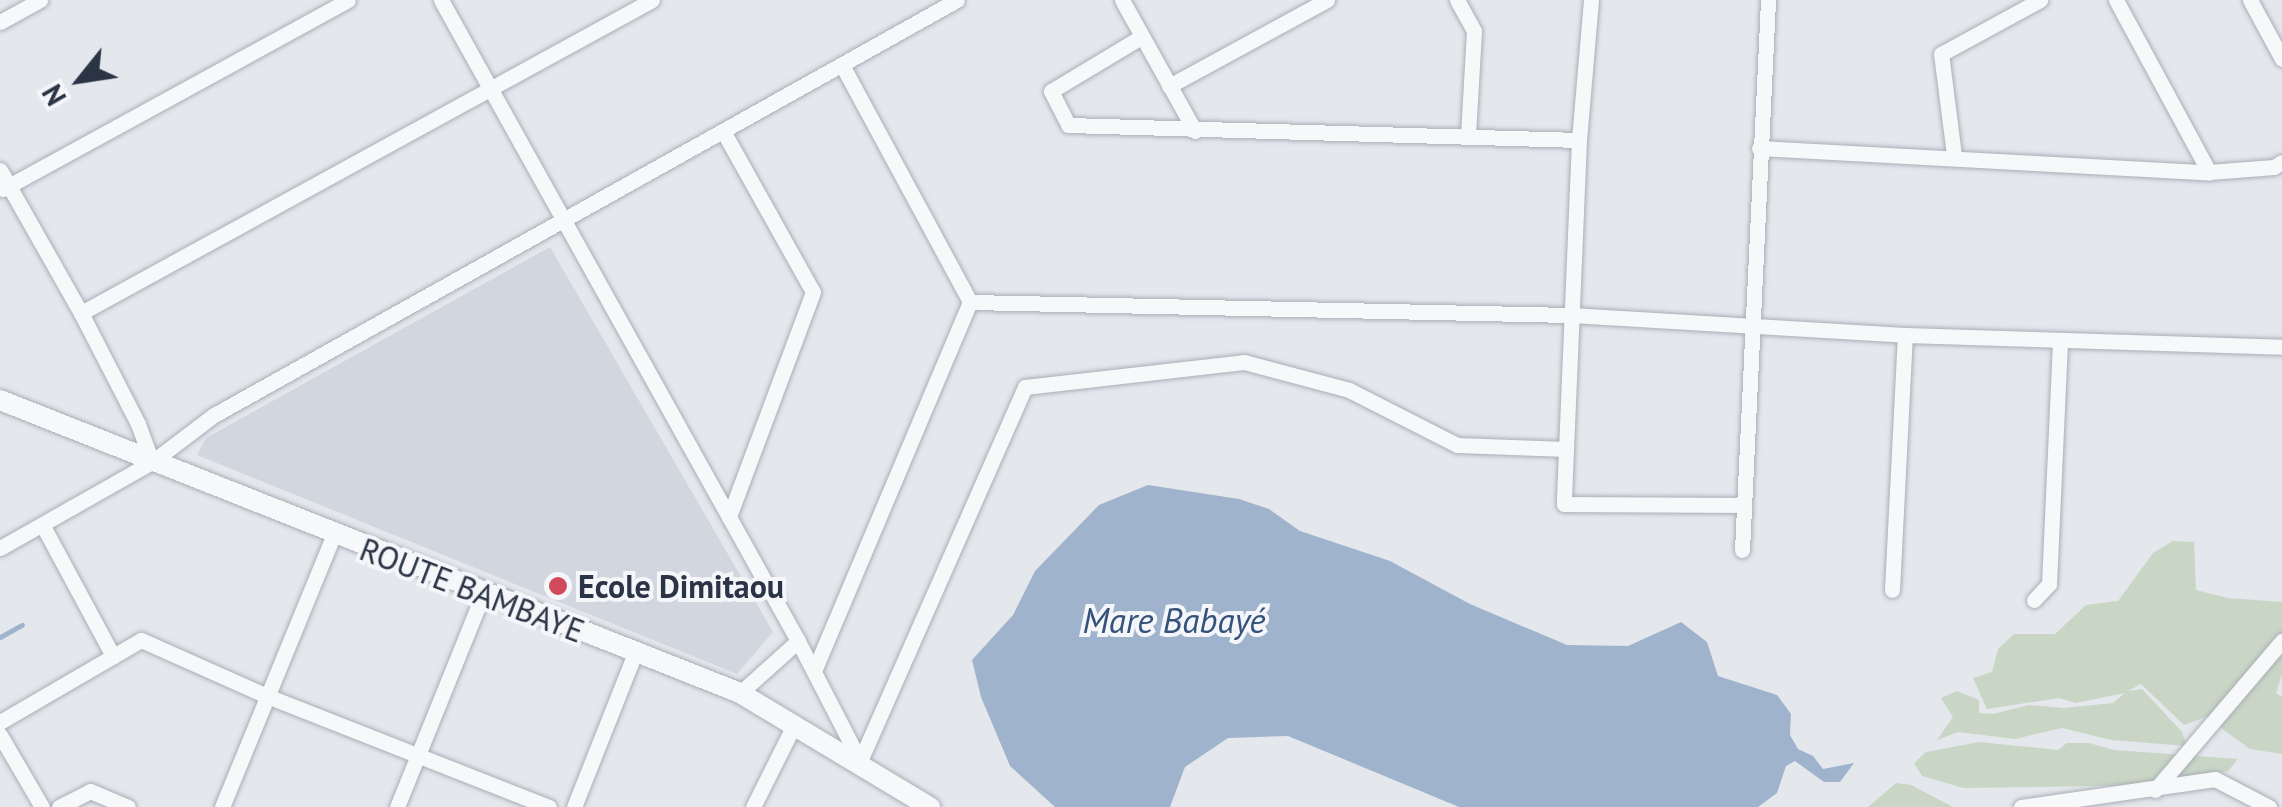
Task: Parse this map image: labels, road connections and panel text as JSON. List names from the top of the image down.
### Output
{
  "streets": {
    "street": ["ROUTE BAMBAYE"]
  },
  "water": ["Mare Babayé"],
  "places": ["Ecole Dimitaou"],
  "north": "bottom left"
}
